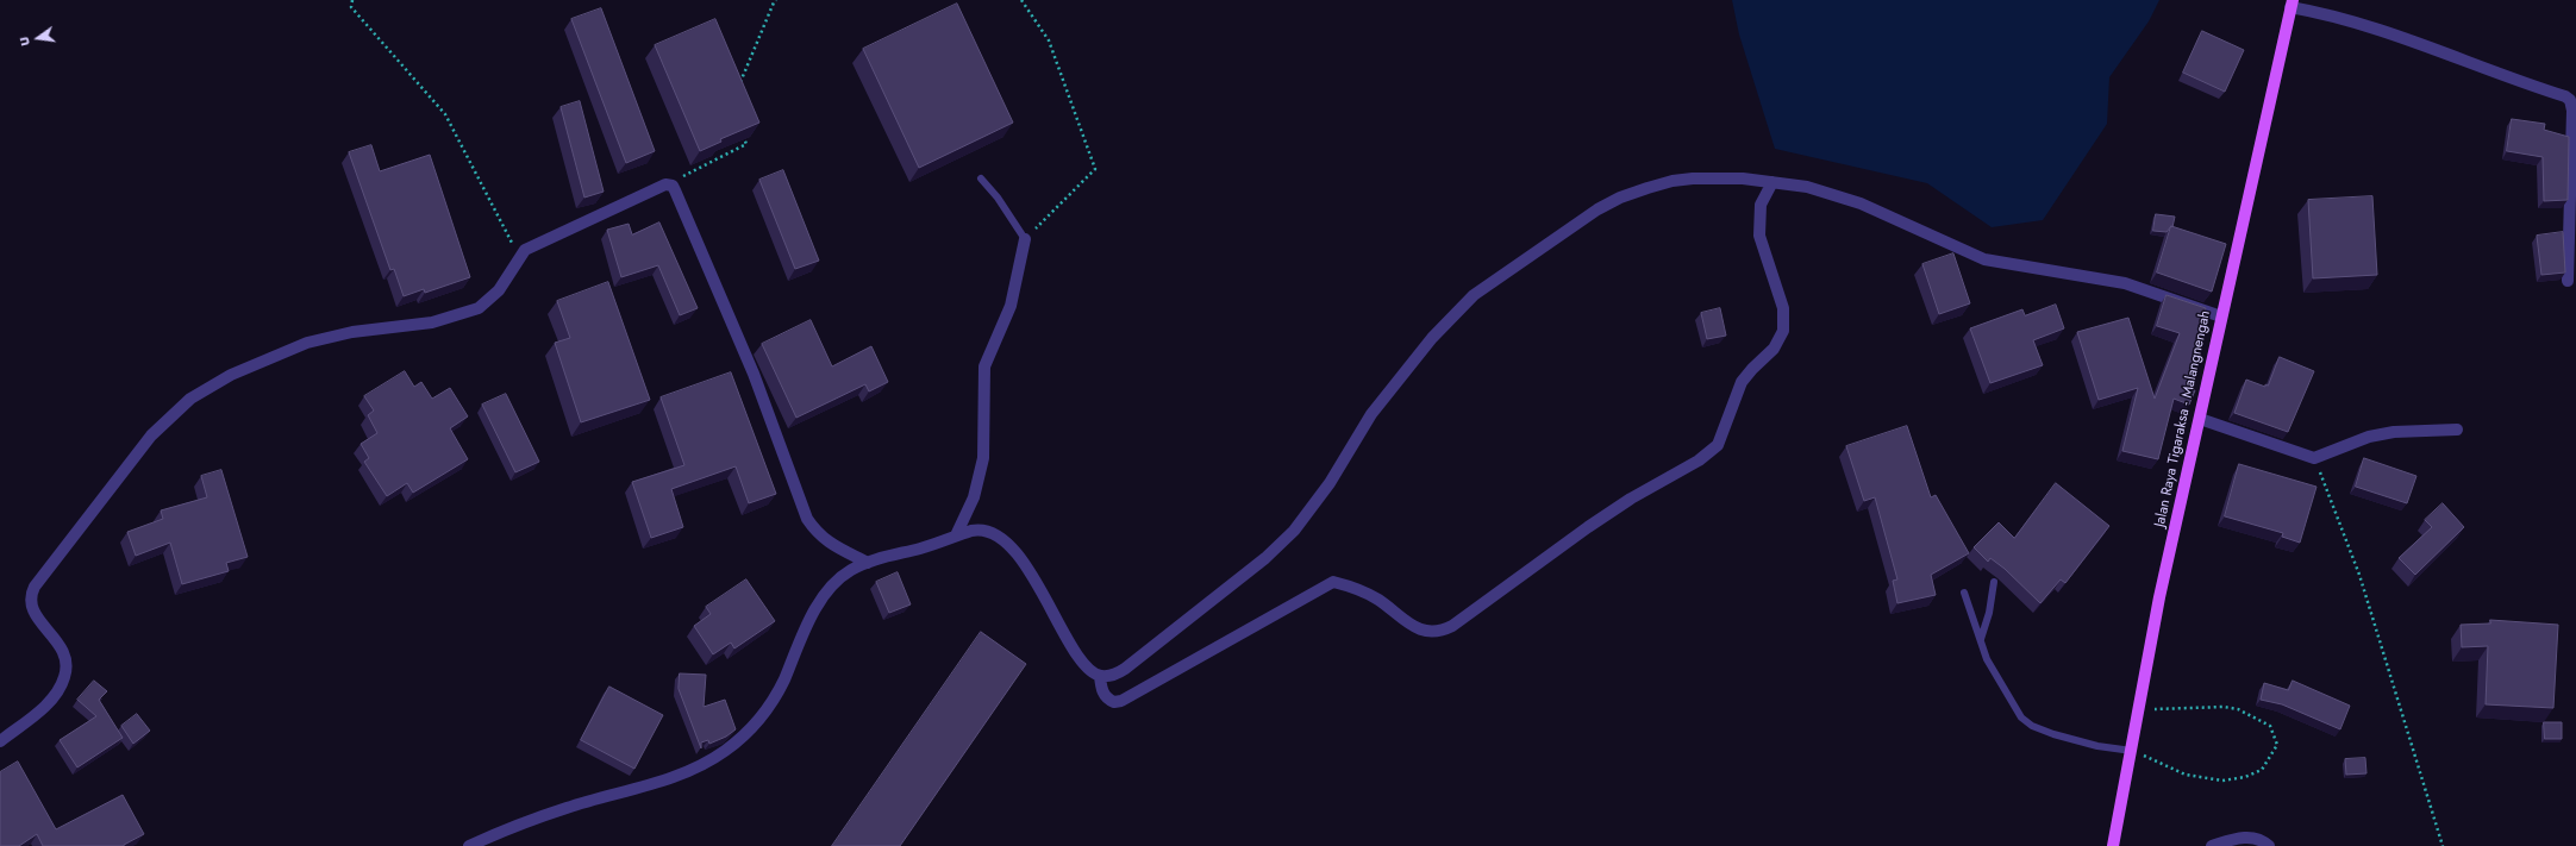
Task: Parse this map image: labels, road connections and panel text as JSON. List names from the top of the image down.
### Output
{
  "streets": {
    "main road": ["Jalan Raya Tigaraksa - Malangnengah"]
  },
  "north": "left"
}
